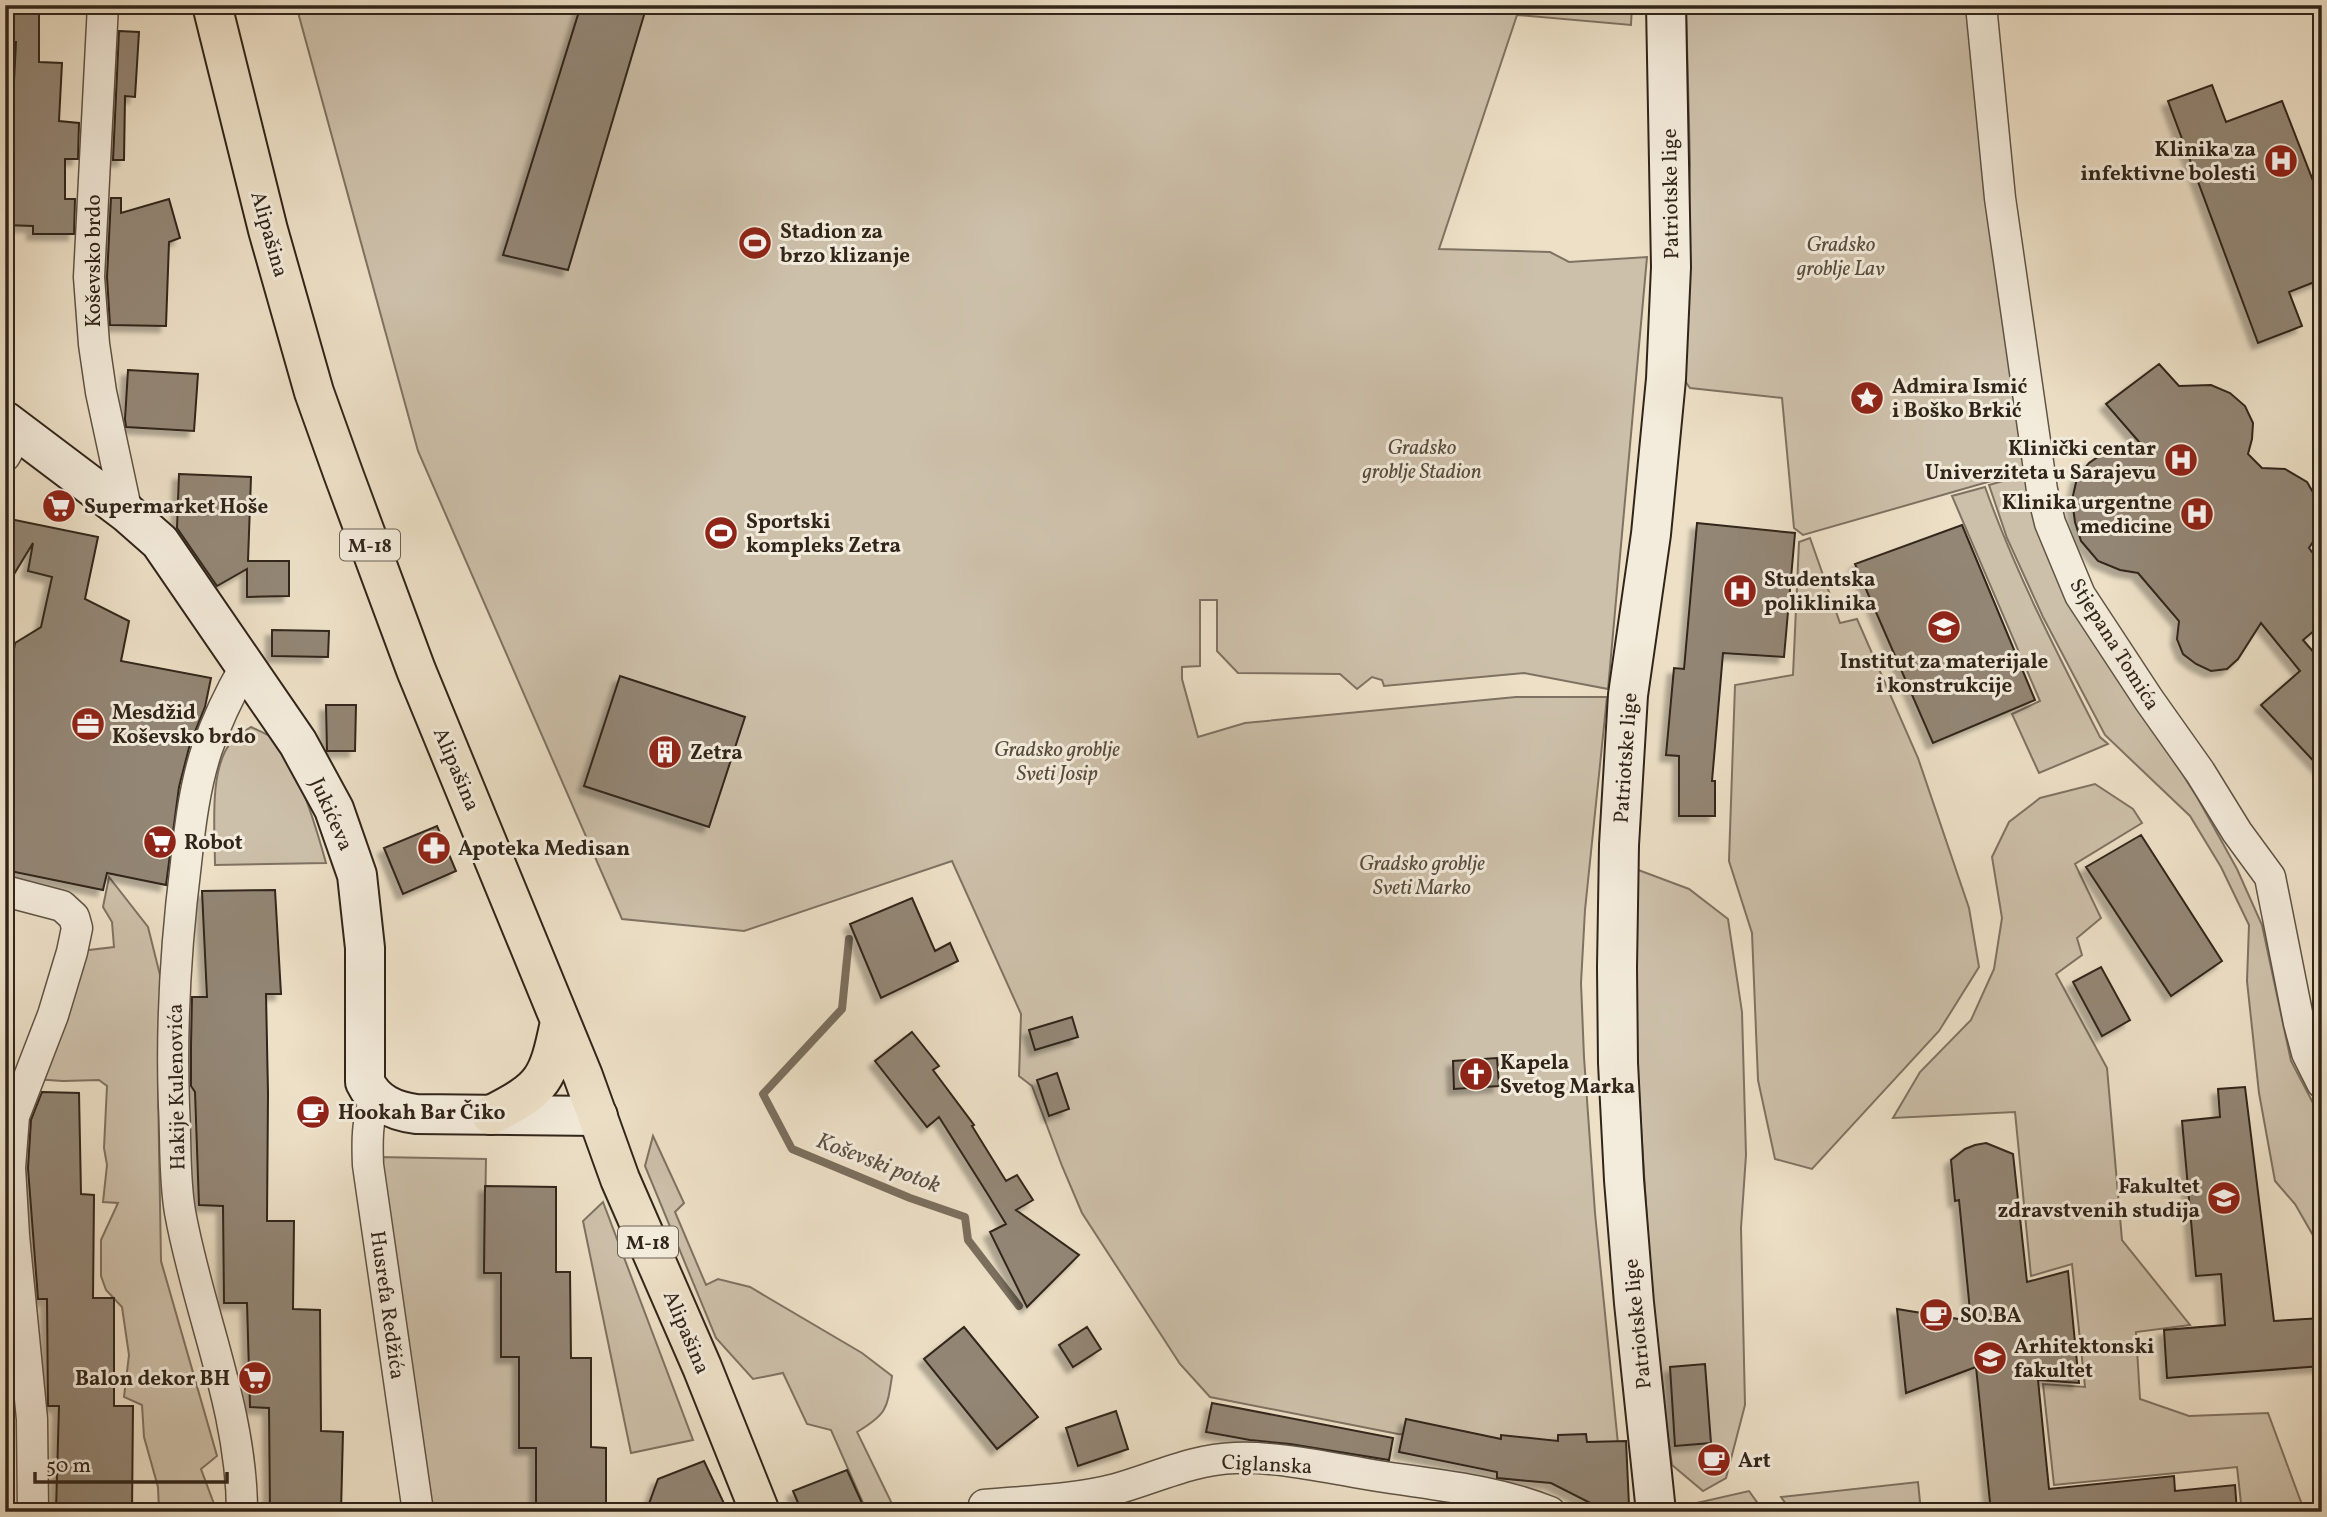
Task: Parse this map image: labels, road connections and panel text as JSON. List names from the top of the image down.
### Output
{
  "streets": {
    "main road": ["Alipašina", "M-18"],
    "street": [
      "Patriotske lige",
      "Koševsko brdo",
      "Stjepana Tomića",
      "Jukićeva",
      "Hakije Kulenovića",
      "Husrefa Redžića",
      "Ciglanska"
    ]
  },
  "crossings": [
    ["Koševsko brdo", "Jukićeva"],
    ["Jukićeva", "Hakije Kulenovića"],
    ["Jukićeva", "Husrefa Redžića"]
  ],
  "water": ["Koševski potok"],
  "parks": [
    "Gradsko groblje Lav",
    "Gradsko groblje Stadion",
    "Gradsko groblje Sveti Josip",
    "Gradsko groblje Sveti Marko"
  ],
  "places": {
    "hospital": [
      "Klinika za infektivne bolesti",
      "Klinički centar Univerziteta u Sarajevu",
      "Klinika urgentne medicine",
      "Studentska poliklinika"
    ],
    "sports": ["Stadion za brzo klizanje", "Sportski kompleks Zetra"],
    "place": ["Admira Ismić i Boško Brkić"],
    "supermarket": ["Supermarket Hoše", "Robot", "Balon dekor BH"],
    "school or university": ["Institut za materijale i konstrukcije", "Fakultet zdravstvenih studija", "Arhitektonski fakultet"],
    "office": ["Mesdžid Koševsko brdo"],
    "building": ["Zetra"],
    "pharmacy": ["Apoteka Medisan"],
    "church": ["Kapela Svetog Marka"],
    "cafe": ["Hookah Bar Čiko", "SO.BA", "Art"]
  },
  "scale_bar": "50 m"
}
